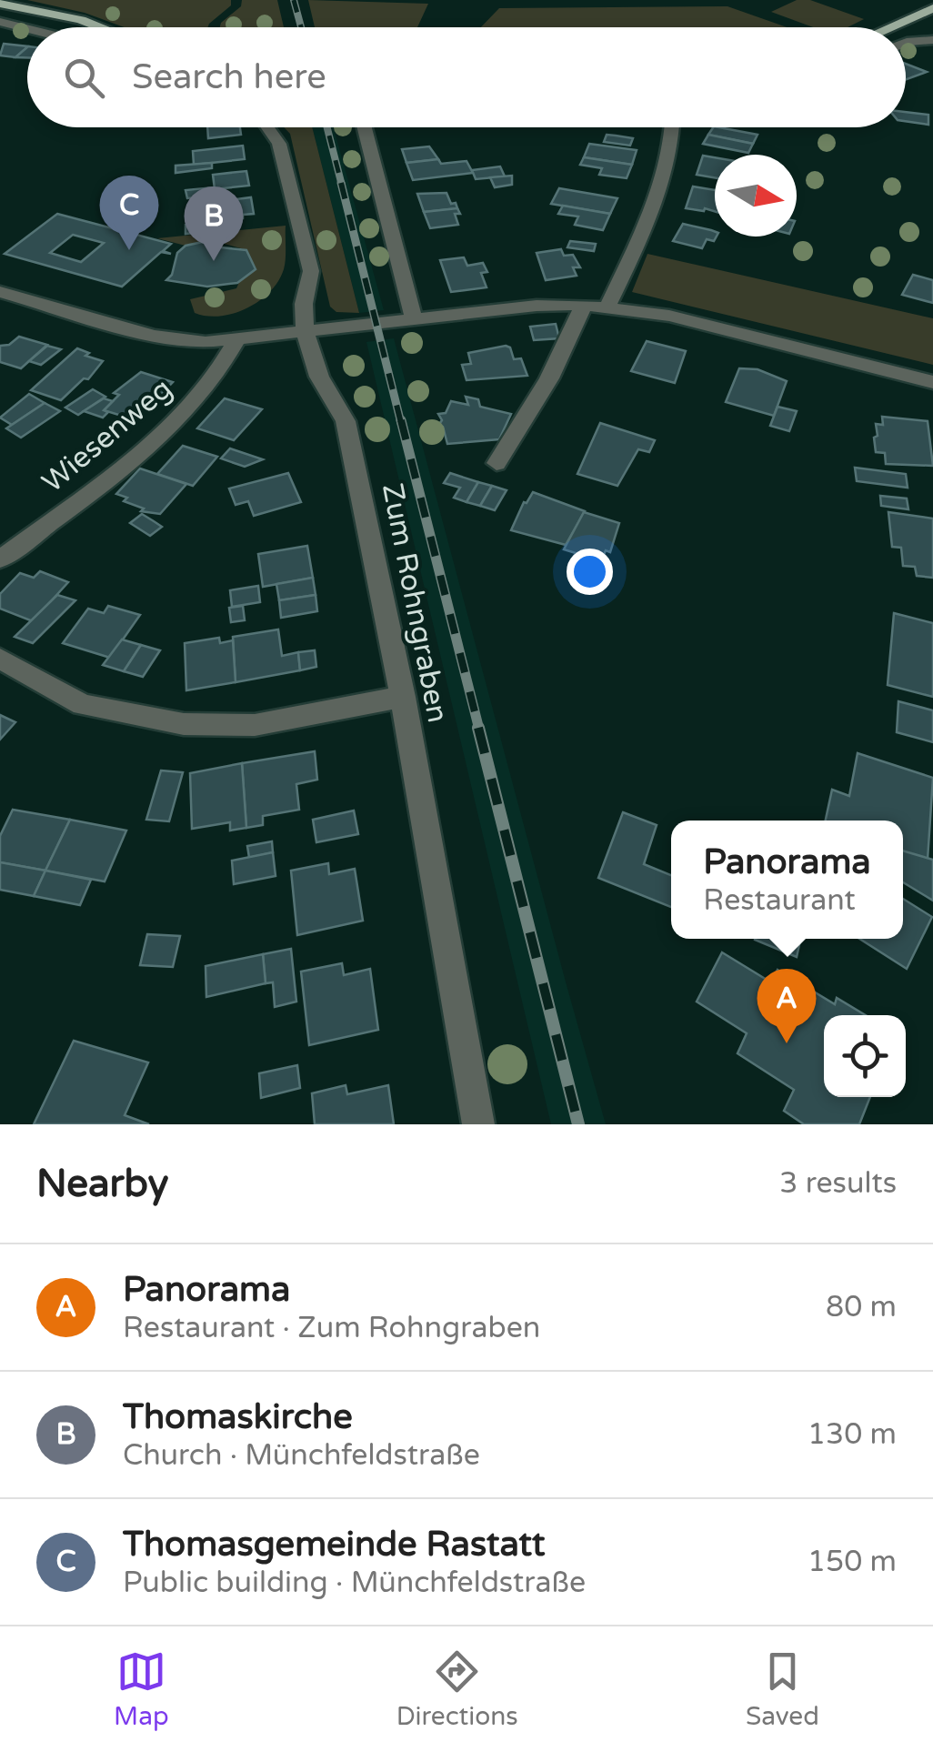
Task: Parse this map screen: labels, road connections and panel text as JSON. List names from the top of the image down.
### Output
{
  "streets": {
    "street": ["Wiesenweg", "Zum Rohngraben"]
  },
  "north": "right",
  "page": {
    "search": "Search here",
    "pins": ["C", "B", "A"],
    "popup": ["Panorama", "Restaurant"],
    "heading": ["Nearby", "3 results"],
    "list": [
      {
        "mark": "A",
        "name": "Panorama",
        "note": "Restaurant · Zum Rohngraben",
        "value": "80 m"
      },
      {
        "mark": "B",
        "name": "Thomaskirche",
        "note": "Church · Münchfeldstraße",
        "value": "130 m"
      },
      {
        "mark": "C",
        "name": "Thomasgemeinde Rastatt",
        "note": "Public building · Münchfeldstraße",
        "value": "150 m"
      }
    ],
    "nav": ["Map", "Directions", "Saved"]
  }
}
